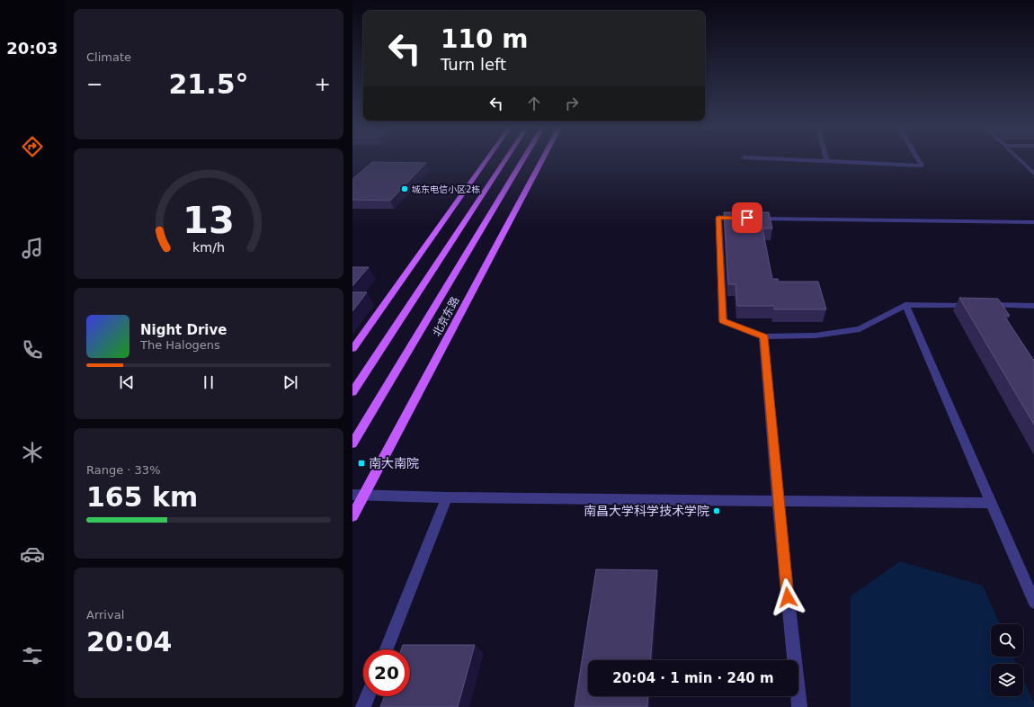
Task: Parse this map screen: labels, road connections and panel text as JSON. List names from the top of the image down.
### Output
{
  "streets": {
    "main road": ["北京东路"]
  },
  "places": {
    "other": ["城东电信小区2栋", "南昌大学科学技术学院"],
    "transit": ["南大南院"]
  },
  "page": {
    "tabs": "20:03",
    "tile": [
      "Climate",
      ["Range · 33%", "165 km"],
      ["Arrival", "20:04"]
    ],
    "turn": ["110 m", "Turn left"],
    "heat": ["−", "21.5°", "+"],
    "song": ["Night Drive", "The Halogens"],
    "limit": "20",
    "trip": "20:04 · 1 min · 240 m",
    "gauge": ["13", "km/h"]
  }
}
